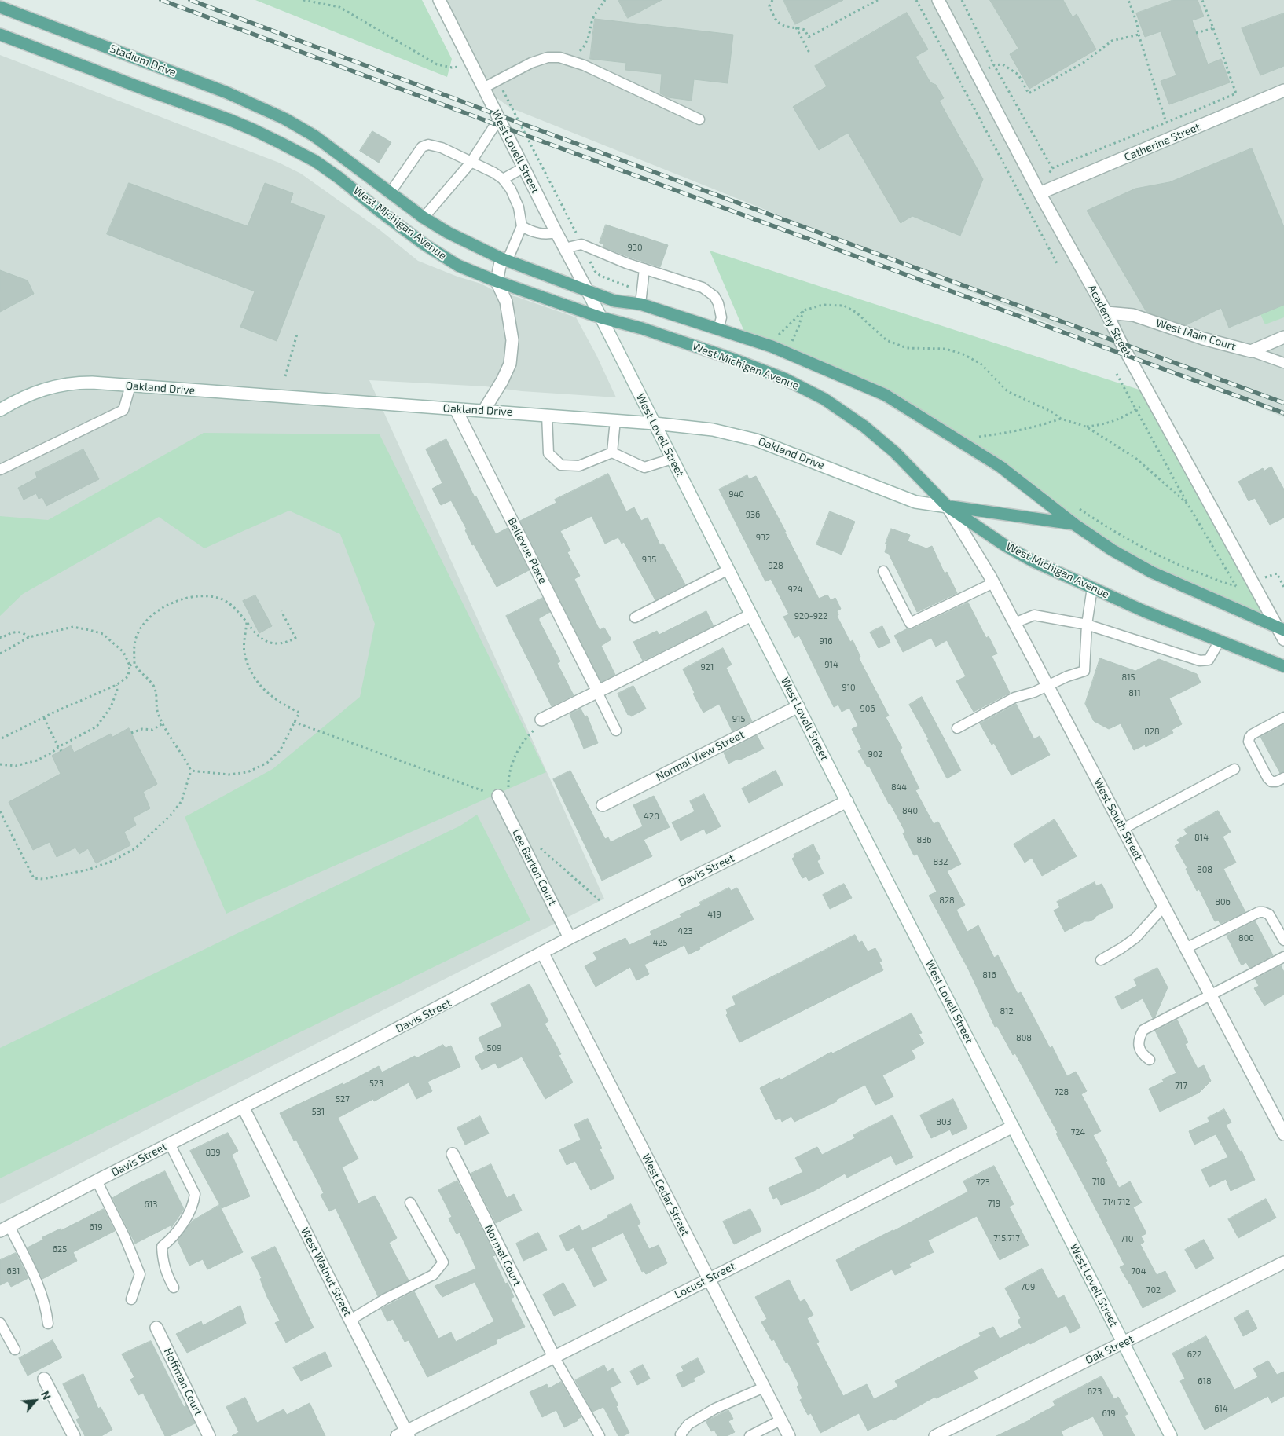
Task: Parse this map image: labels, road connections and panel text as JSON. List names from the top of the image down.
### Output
{
  "streets": {
    "main road": ["Stadium Drive", "West Michigan Avenue"],
    "street": [
      "Catherine Street",
      "West Lovell Street",
      "Academy Street",
      "West Main Court",
      "Oakland Drive",
      "Bellevue Place",
      "Normal View Street",
      "West South Street",
      "Lee Barton Court",
      "Davis Street",
      "West Cedar Street",
      "Normal Court",
      "West Walnut Street",
      "Locust Street",
      "Oak Street",
      "Hoffman Court"
    ]
  },
  "crossings": [
    ["Stadium Drive", "West Michigan Avenue"],
    ["Catherine Street", "Academy Street"],
    ["West Lovell Street", "West Michigan Avenue"],
    ["West Lovell Street", "Oakland Drive"],
    ["West Lovell Street", "Normal View Street"],
    ["West Lovell Street", "Davis Street"],
    ["West Lovell Street", "Locust Street"],
    ["West Lovell Street", "Oak Street"],
    ["West Michigan Avenue", "Academy Street"],
    ["West Michigan Avenue", "Oakland Drive"],
    ["West Michigan Avenue", "West South Street"],
    ["Academy Street", "West Main Court"],
    ["Oakland Drive", "Bellevue Place"],
    ["Oakland Drive", "West South Street"],
    ["Lee Barton Court", "Davis Street"],
    ["Davis Street", "West Cedar Street"],
    ["Davis Street", "West Walnut Street"],
    ["West Cedar Street", "Locust Street"],
    ["Normal Court", "Locust Street"],
    ["West Walnut Street", "Locust Street"]
  ],
  "house_numbers": [
    "930",
    "940",
    "936",
    "932",
    "935",
    "928",
    "924",
    "920-922",
    "916",
    "914",
    "921",
    "815",
    "910",
    "811",
    "906",
    "915",
    "828",
    "902",
    "844",
    "840",
    "420",
    "814",
    "836",
    "832",
    "808",
    "828",
    "806",
    "419",
    "423",
    "800",
    "425",
    "816",
    "812",
    "808",
    "509",
    "523",
    "717",
    "728",
    "527",
    "531",
    "803",
    "724",
    "839",
    "718",
    "723",
    "714,712",
    "719",
    "613",
    "619",
    "715,717",
    "710",
    "625",
    "631",
    "704",
    "709",
    "702",
    "622",
    "618",
    "623",
    "614",
    "619"
  ],
  "north": "top right"
}
